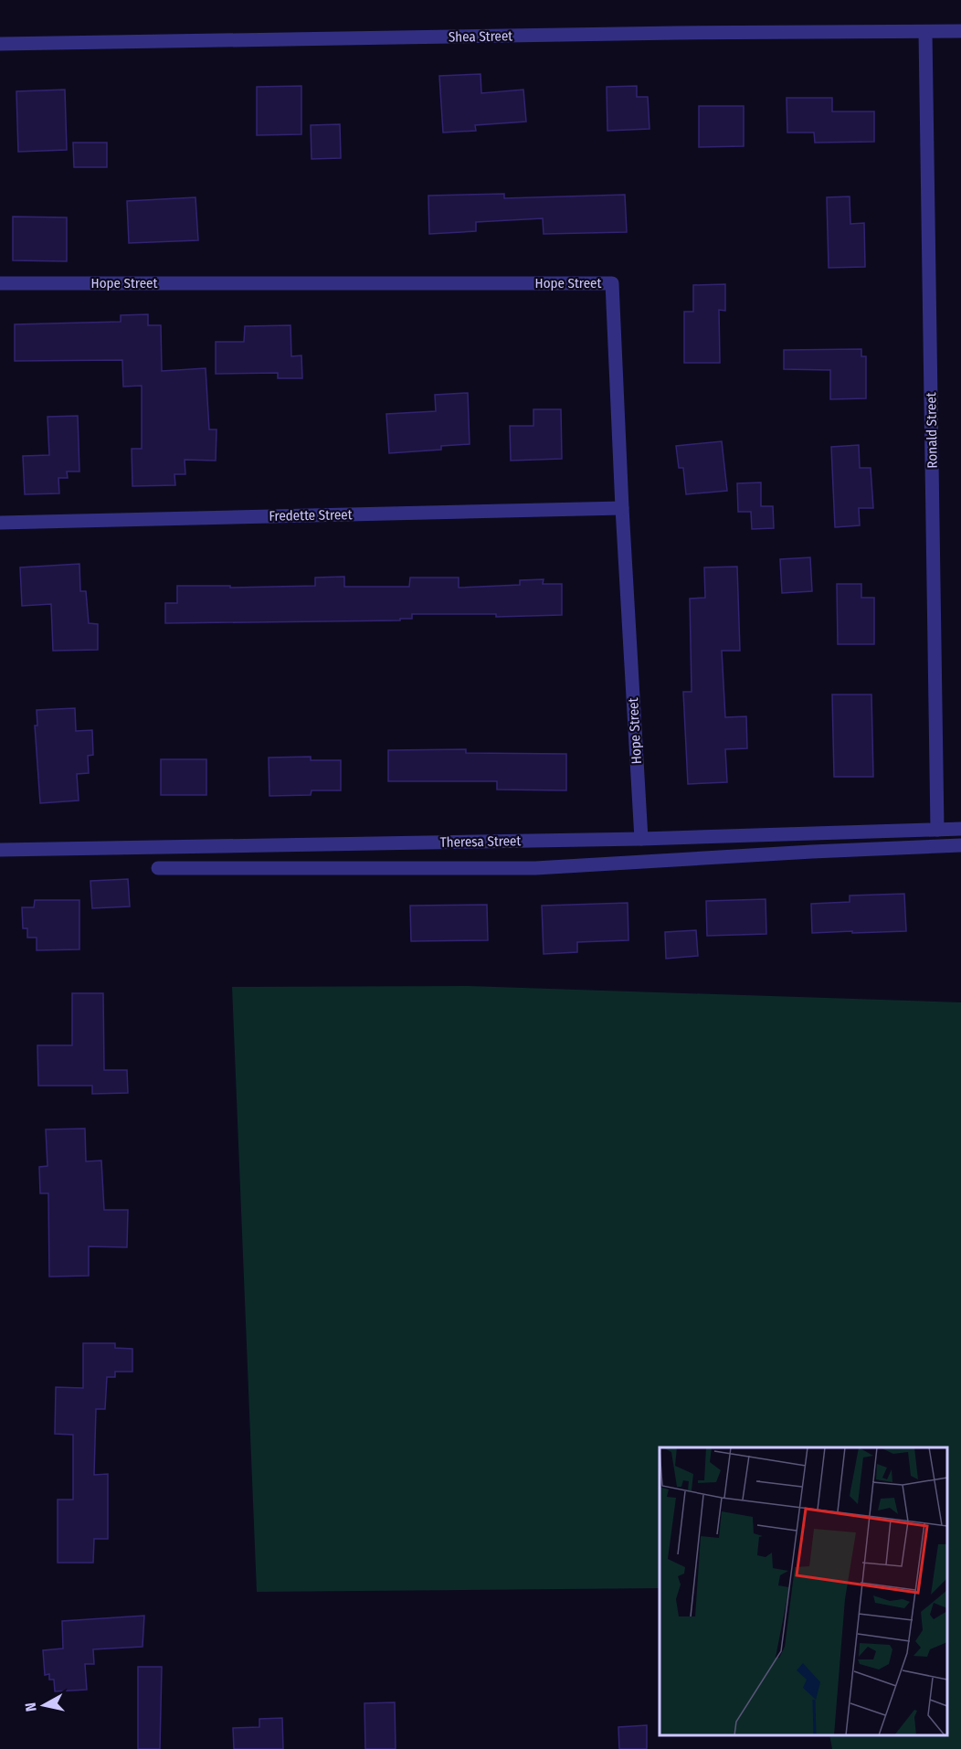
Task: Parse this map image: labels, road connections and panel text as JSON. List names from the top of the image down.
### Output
{
  "streets": {
    "street": [
      "Shea Street",
      "Hope Street",
      "Ronald Street",
      "Fredette Street",
      "Theresa Street"
    ]
  },
  "crossings": [
    ["Shea Street", "Ronald Street"],
    ["Hope Street", "Fredette Street"],
    ["Hope Street", "Theresa Street"],
    ["Ronald Street", "Theresa Street"]
  ],
  "north": "left"
}
